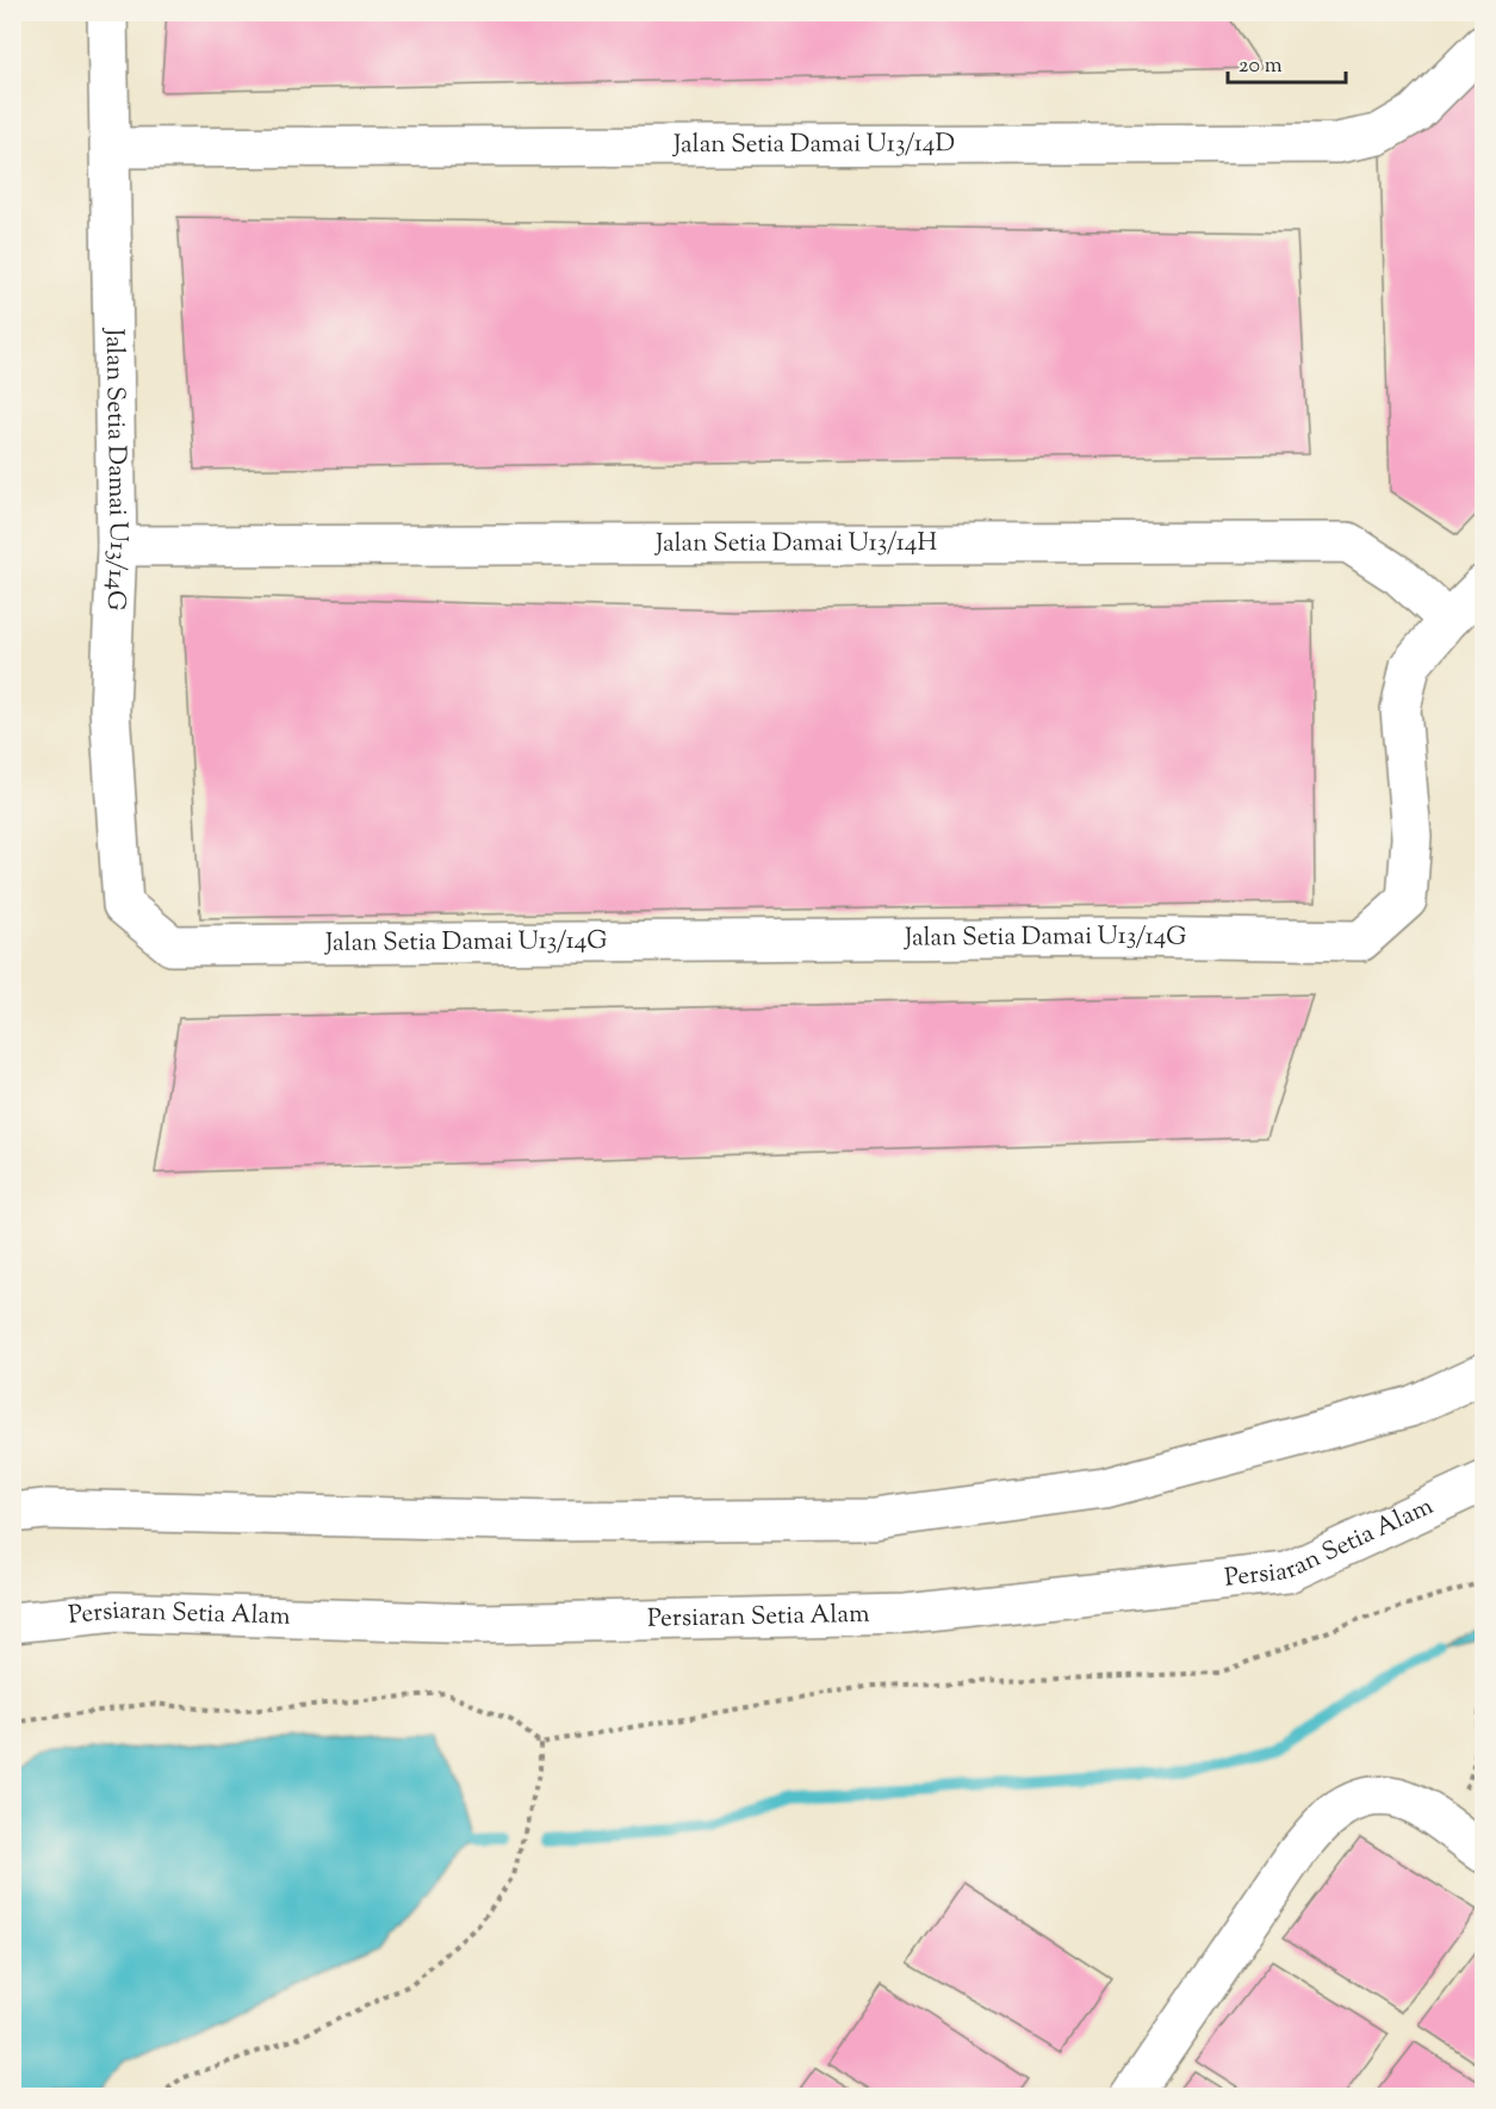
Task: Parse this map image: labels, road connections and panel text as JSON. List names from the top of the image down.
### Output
{
  "streets": {
    "main road": [
      "Jalan Setia Damai U13/14D",
      "Jalan Setia Damai U13/14G",
      "Jalan Setia Damai U13/14H",
      "Persiaran Setia Alam"
    ]
  },
  "crossings": [
    ["Jalan Setia Damai U13/14D", "Jalan Setia Damai U13/14G"],
    ["Jalan Setia Damai U13/14G", "Jalan Setia Damai U13/14H"]
  ],
  "scale_bar": "20 m"
}
